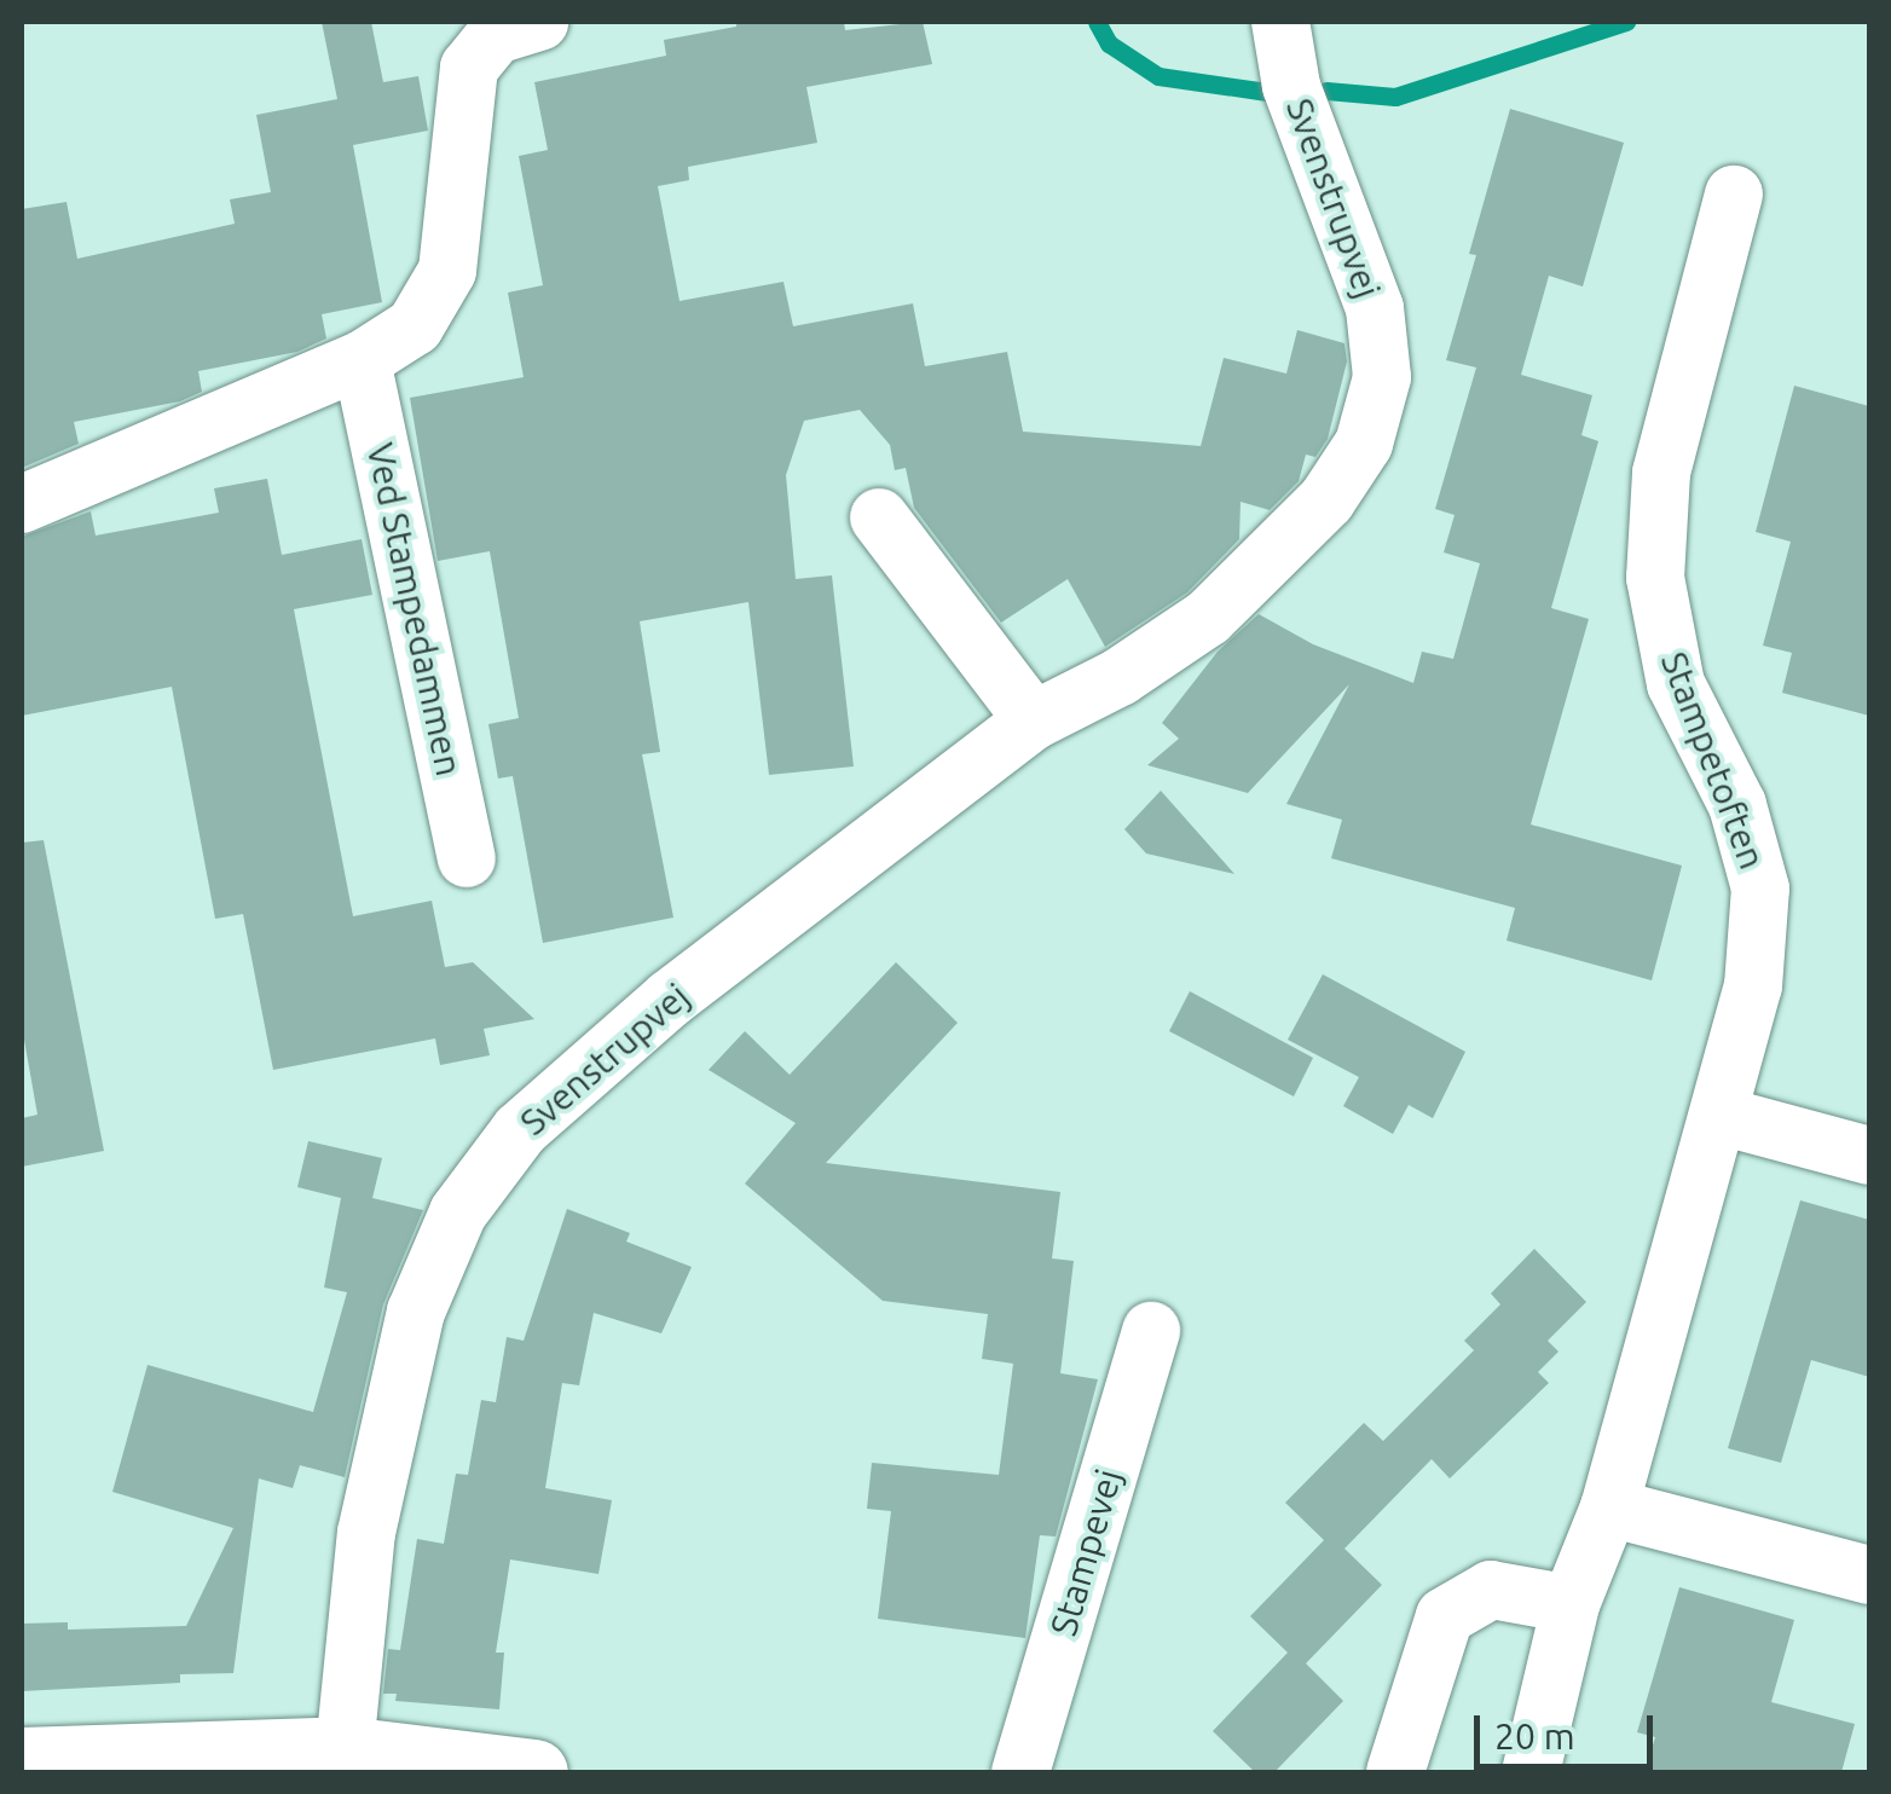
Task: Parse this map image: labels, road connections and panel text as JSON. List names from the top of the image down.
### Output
{
  "streets": {
    "street": [
      "Svenstrupvej",
      "Ved Stampedammen",
      "Stampetoften",
      "Stampevej"
    ]
  },
  "scale_bar": "20 m"
}
